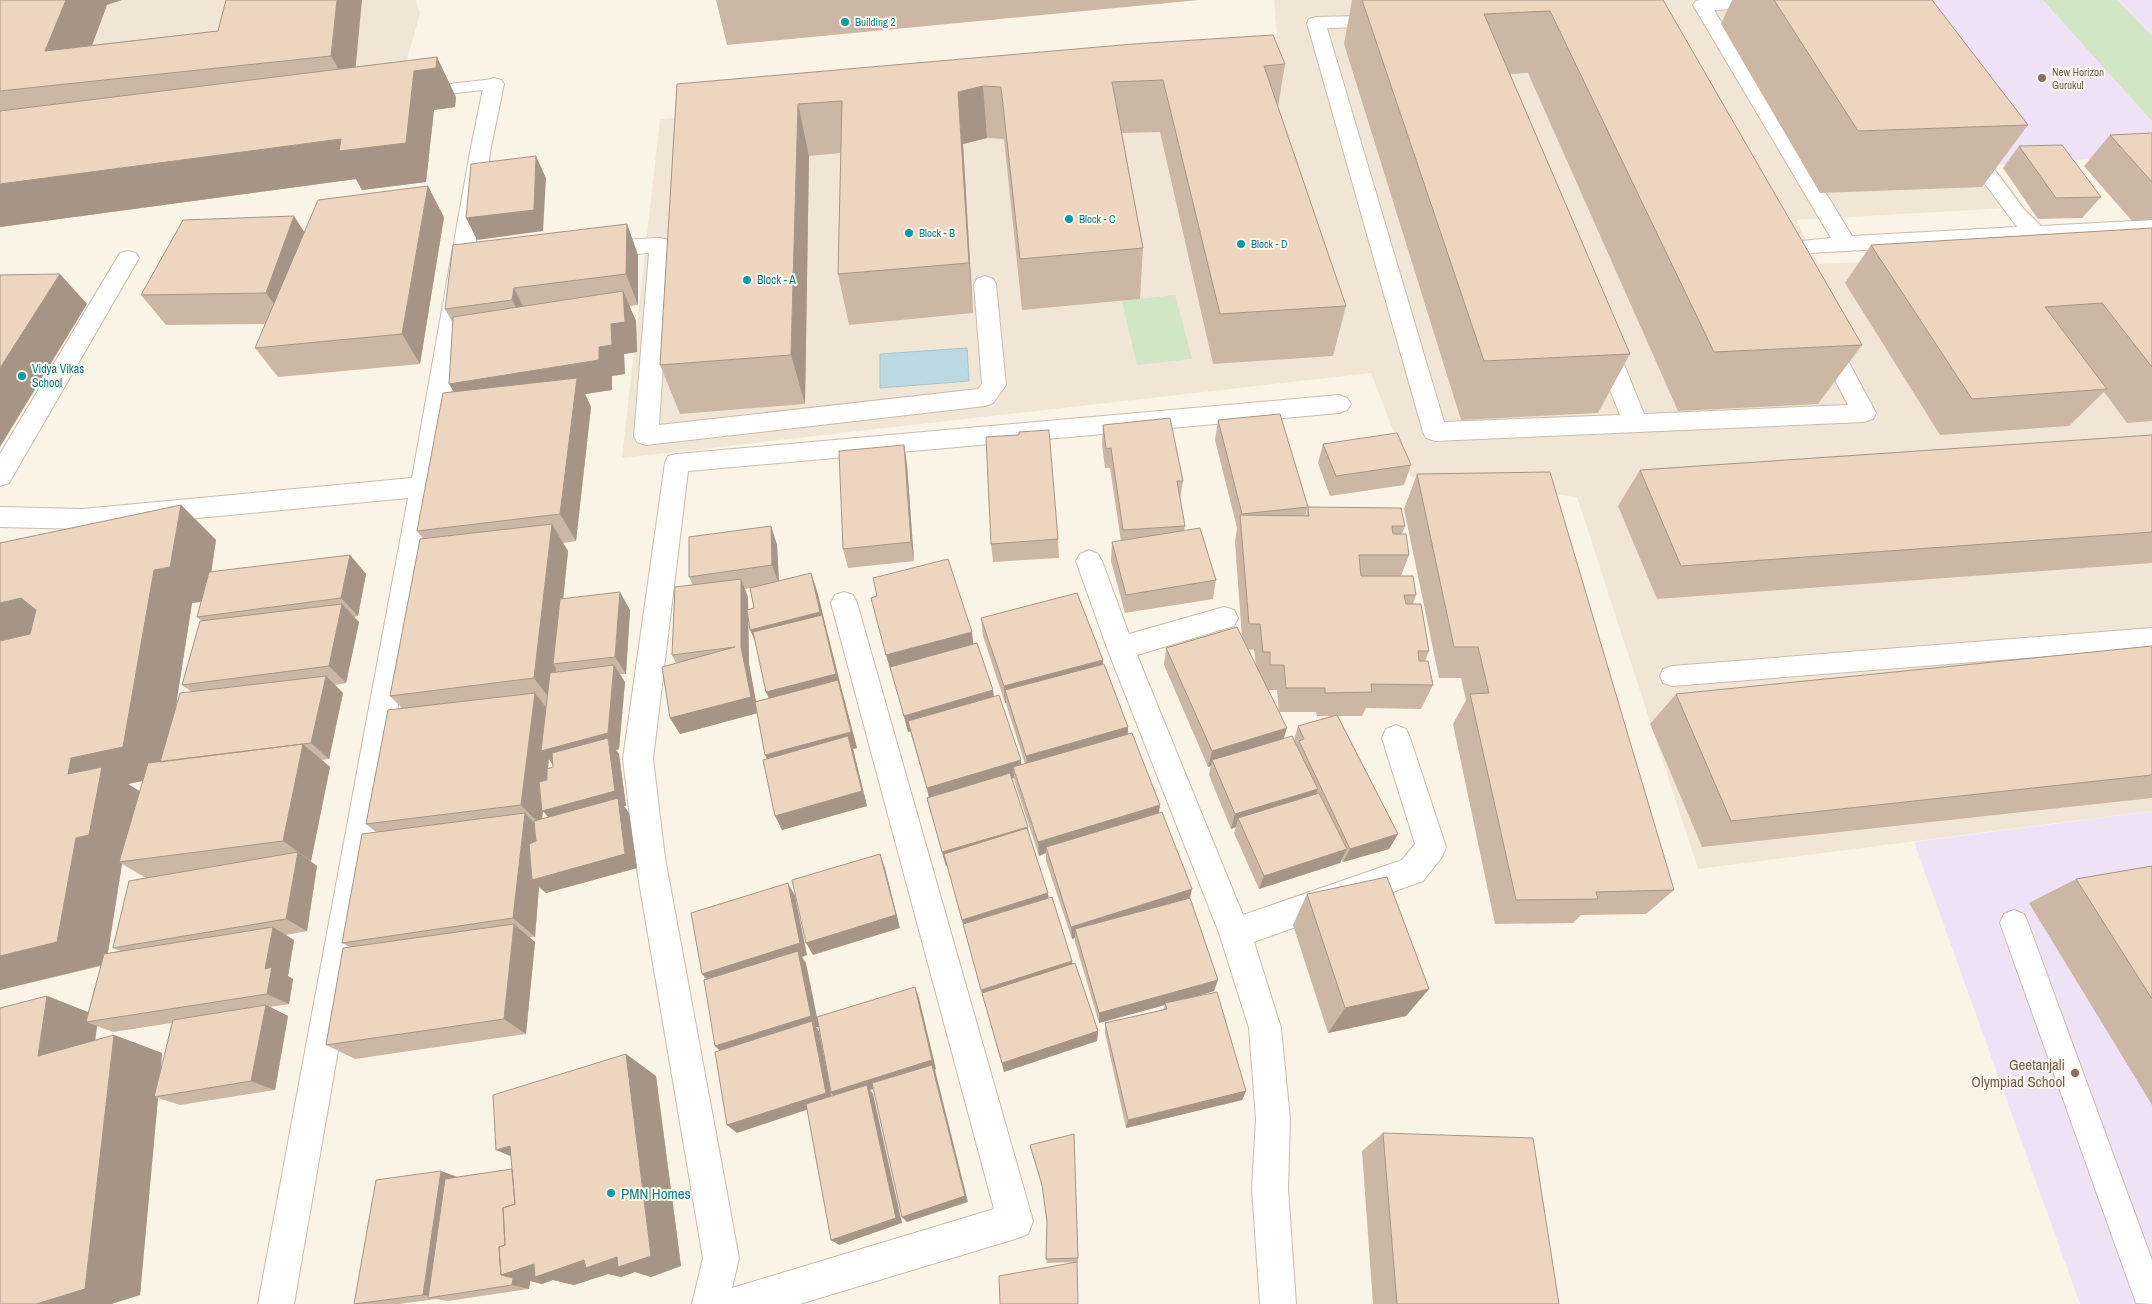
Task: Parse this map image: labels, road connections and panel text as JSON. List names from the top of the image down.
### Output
{
  "places": [
    "Building 2",
    "New Horizon Gurukul",
    "Block - C",
    "Block - B",
    "Block - D",
    "Block - A",
    "Vidya Vikas School",
    "Geetanjali Olympiad School",
    "PMN Homes"
  ]
}
